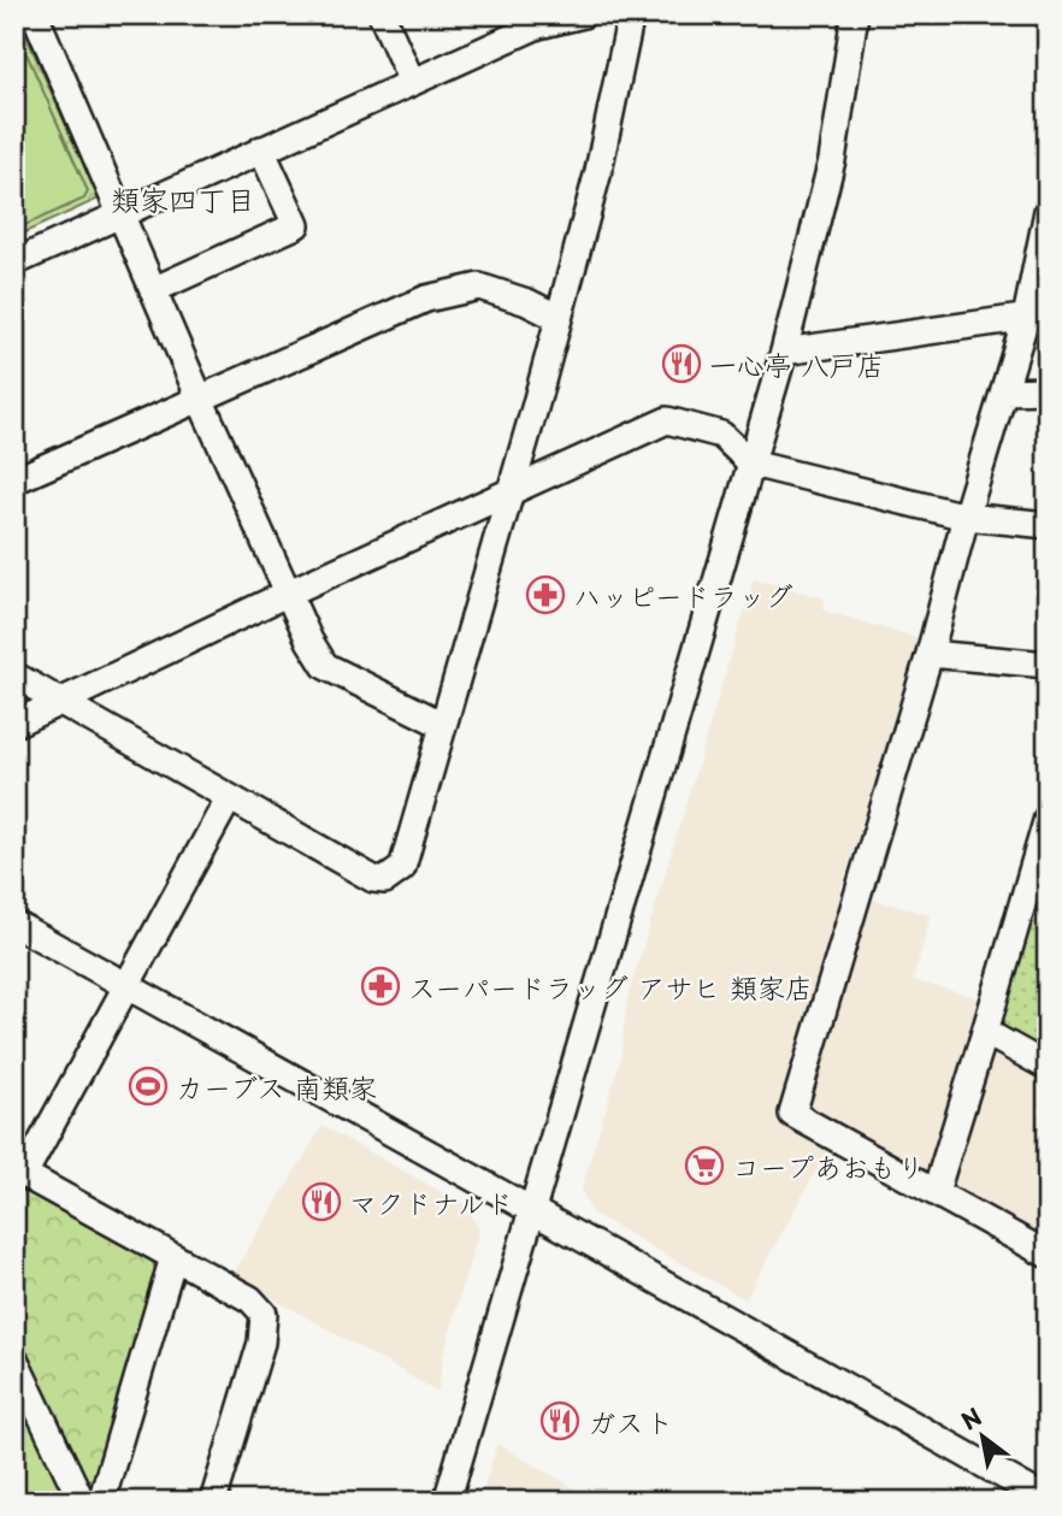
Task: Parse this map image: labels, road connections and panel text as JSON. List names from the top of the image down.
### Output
{
  "districts": ["類家四丁目"],
  "places": {
    "restaurant": ["一心亭 八戸店", "マクドナルド", "ガスト"],
    "pharmacy": ["ハッピードラッグ", "スーパードラッグ アサヒ 類家店"],
    "sports": ["カーブス 南類家"],
    "supermarket": ["コープあおもり"]
  },
  "north": "top left"
}
